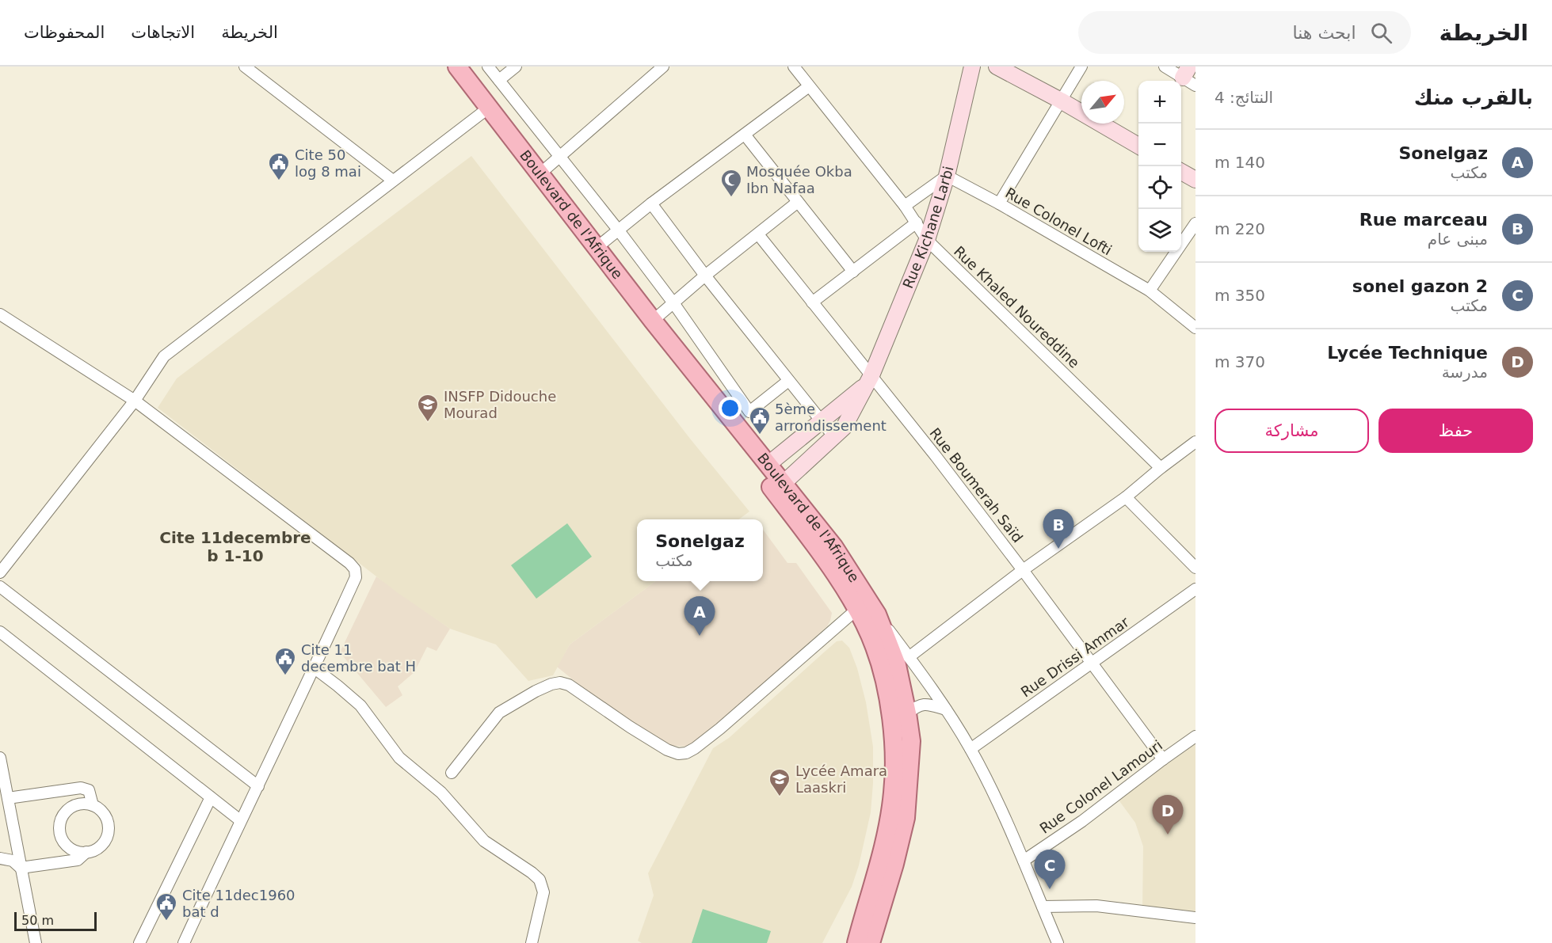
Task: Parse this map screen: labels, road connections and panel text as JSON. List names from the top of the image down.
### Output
{
  "streets": {
    "main road": ["Boulevard de l'Afrique"],
    "street": [
      "Rue Colonel Lofti",
      "Rue Kichane Larbi",
      "Rue Khaled Noureddine",
      "Rue Boumerah Saïd",
      "Rue Drissi Ammar",
      "Rue Colonel Lamouri"
    ]
  },
  "crossings": [
    ["Boulevard de l'Afrique", "Rue Kichane Larbi"],
    ["Rue Colonel Lofti", "Rue Kichane Larbi"],
    ["Rue Kichane Larbi", "Rue Khaled Noureddine"],
    ["Rue Kichane Larbi", "Rue Boumerah Saïd"],
    ["Rue Boumerah Saïd", "Rue Drissi Ammar"],
    ["Rue Boumerah Saïd", "Rue Colonel Lamouri"]
  ],
  "districts": ["Cite 11decembre b 1-10"],
  "places": {
    "public building": [
      "Cite 50 log 8 mai",
      "5ème arrondissement",
      "Cite 11 decembre bat H",
      "Cite 11dec1960 bat d"
    ],
    "mosque": ["Mosquée Okba Ibn Nafaa"],
    "school or university": ["INSFP Didouche Mourad", "Lycée Amara Laaskri"]
  },
  "scale_bar": "50 m",
  "north": "top right",
  "page": {
    "header": "الخريطة",
    "search": "ابحث هنا",
    "nav": ["الخريطة", "الاتجاهات", "المحفوظات"],
    "heading": ["بالقرب منك", "النتائج: 4"],
    "map_buttons": ["+", "−"],
    "list": [
      {
        "mark": "A",
        "name": "Sonelgaz",
        "note": "مكتب",
        "value": "140 m"
      },
      {
        "mark": "B",
        "name": "Rue marceau",
        "note": "مبنى عام",
        "value": "220 m"
      },
      {
        "mark": "C",
        "name": "sonel gazon 2",
        "note": "مكتب",
        "value": "350 m"
      },
      {
        "mark": "D",
        "name": "Lycée Technique",
        "note": "مدرسة",
        "value": "370 m"
      }
    ],
    "buttons": ["حفظ", "مشاركة"],
    "pins": [
      "B",
      "A",
      "D",
      "C"
    ],
    "popup": ["Sonelgaz", "مكتب"],
    "scale": "50 m"
  }
}
